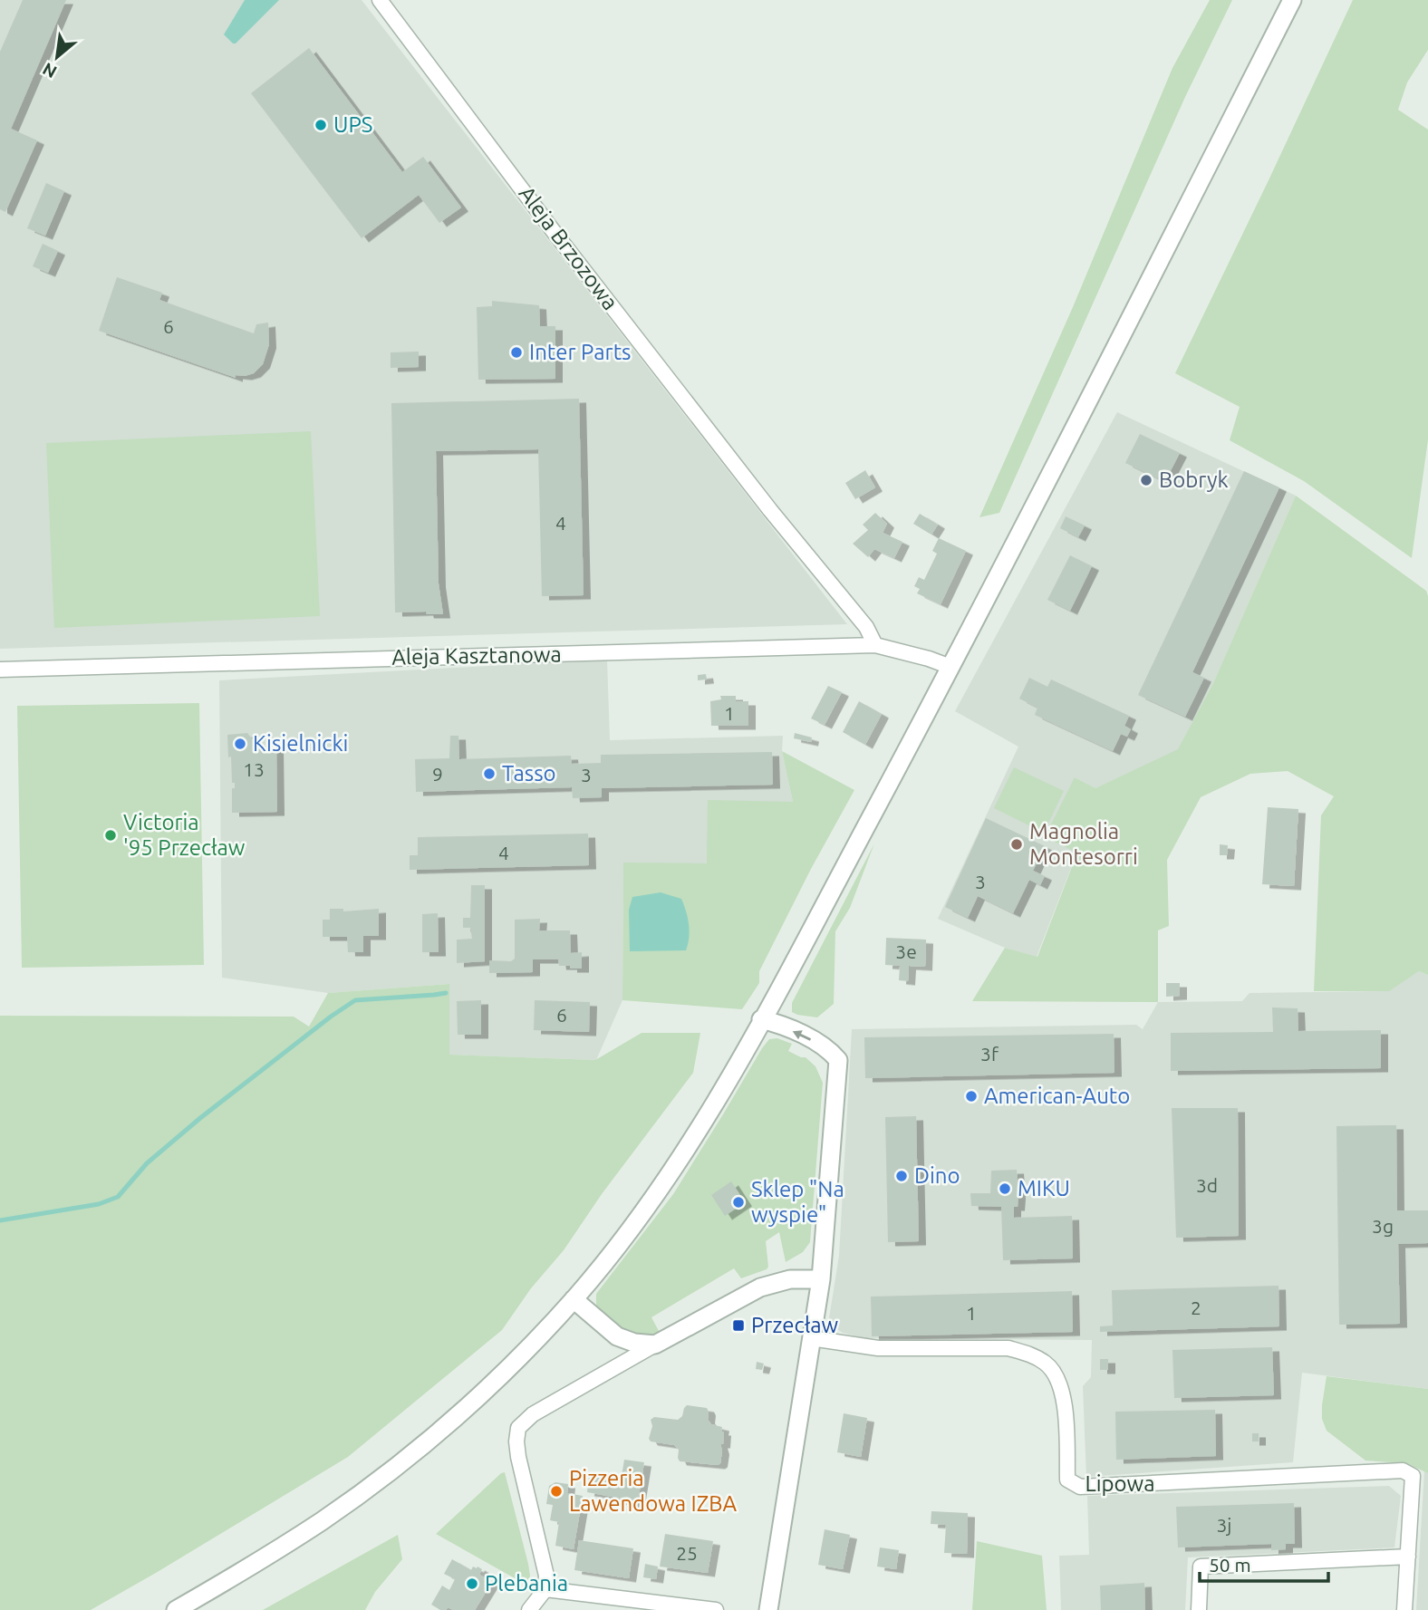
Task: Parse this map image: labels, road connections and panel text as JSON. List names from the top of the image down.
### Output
{
  "streets": {
    "street": ["Aleja Brzozowa", "Aleja Kasztanowa", "Lipowa"]
  },
  "crossings": [
    ["Aleja Brzozowa", "Aleja Kasztanowa"]
  ],
  "places": {
    "other": [
      "UPS",
      "Inter Parts",
      "Bobryk",
      "Kisielnicki",
      "Tasso",
      "Victoria '95 Przecław",
      "Magnolia Montesorri",
      "American-Auto",
      "Dino",
      "MIKU",
      "Sklep \"Na wyspie\"",
      "Pizzeria Lawendowa IZBA",
      "Plebania"
    ],
    "transit": ["Przecław"]
  },
  "house_numbers": [
    "6",
    "4",
    "1",
    "13",
    "9",
    "3",
    "4",
    "3",
    "3e",
    "6",
    "3f",
    "3d",
    "3g",
    "2",
    "1",
    "3j",
    "25"
  ],
  "scale_bar": "50 m",
  "north": "bottom left"
}
